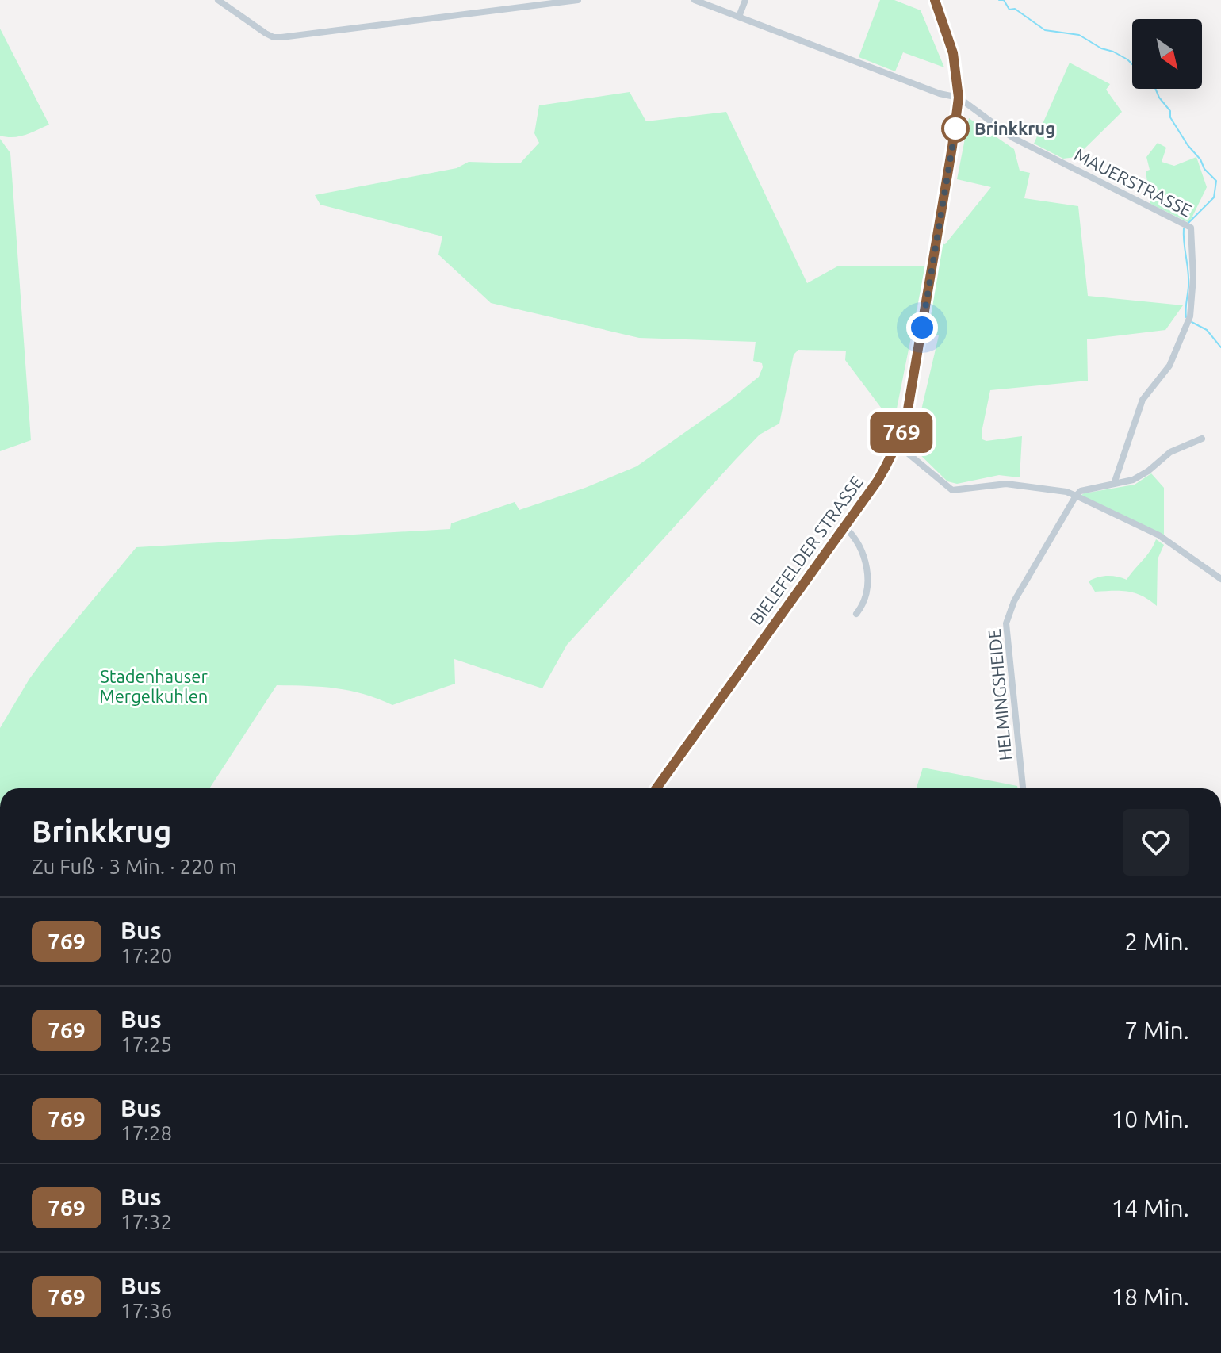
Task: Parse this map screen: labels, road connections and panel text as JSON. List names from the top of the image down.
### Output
{
  "streets": {
    "main road": ["BIELEFELDER STRASSE"],
    "street": ["MAUERSTRASSE", "HELMINGSHEIDE"]
  },
  "crossings": [
    ["MAUERSTRASSE", "BIELEFELDER STRASSE"]
  ],
  "parks": ["Stadenhauser Mergelkuhlen"],
  "places": ["Brinkkrug"],
  "lines": ["bus line 769"],
  "north": "bottom right",
  "page": {
    "on_map": "769",
    "heading": ["Brinkkrug", "Zu Fuß · 3 Min. · 220 m"],
    "list": [
      {
        "mark": "769",
        "name": "Bus",
        "note": "17:20",
        "value": "2 Min."
      },
      {
        "mark": "769",
        "name": "Bus",
        "note": "17:25",
        "value": "7 Min."
      },
      {
        "mark": "769",
        "name": "Bus",
        "note": "17:28",
        "value": "10 Min."
      },
      {
        "mark": "769",
        "name": "Bus",
        "note": "17:32",
        "value": "14 Min."
      },
      {
        "mark": "769",
        "name": "Bus",
        "note": "17:36",
        "value": "18 Min."
      }
    ]
  }
}
